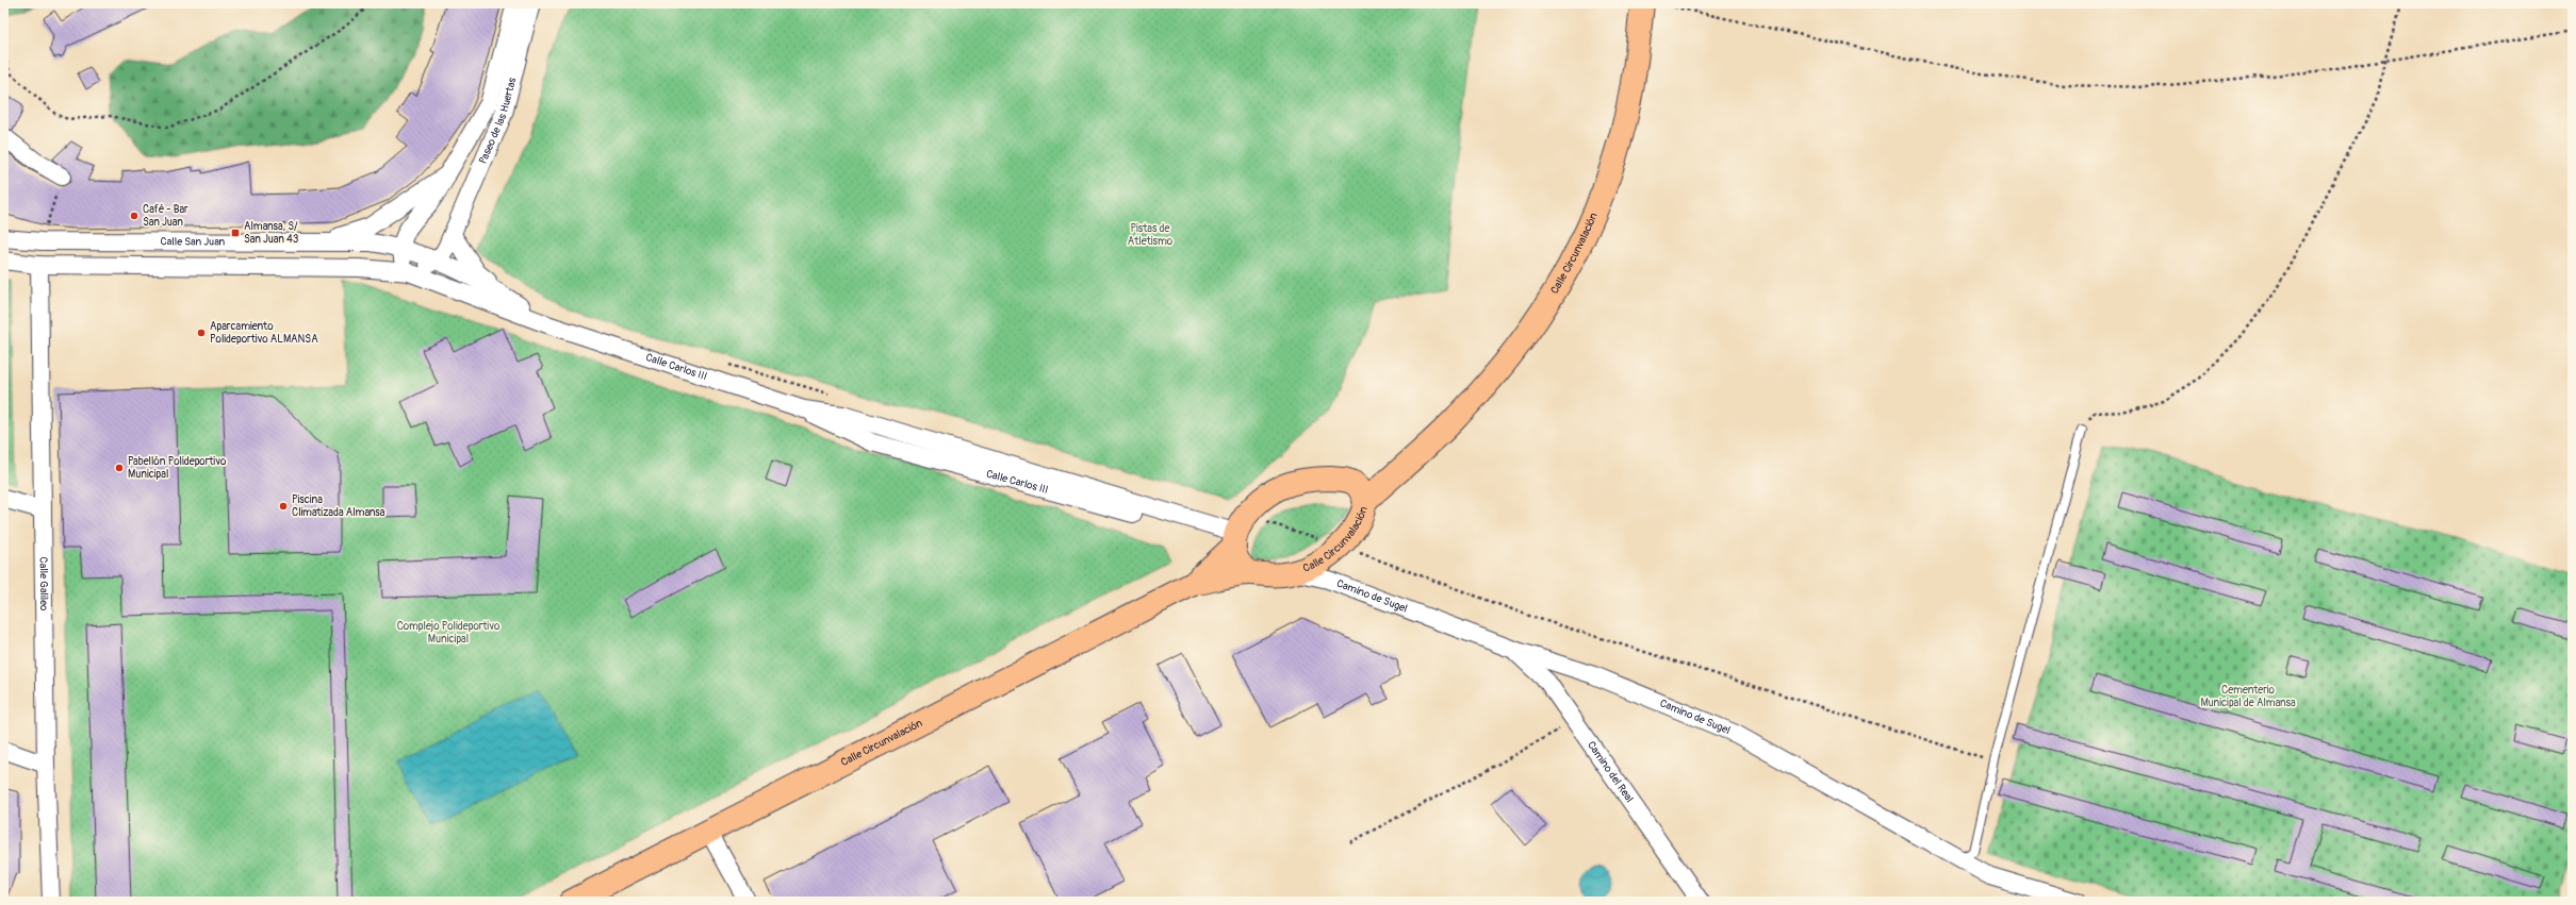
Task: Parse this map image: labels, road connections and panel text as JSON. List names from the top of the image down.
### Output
{
  "streets": {
    "main road": ["Calle Circunvalación"],
    "street": [
      "Paseo de las Huertas",
      "Calle San Juan",
      "Calle Carlos III",
      "Calle Galileo",
      "Camino de Sugel",
      "Camino del Real"
    ]
  },
  "crossings": [
    ["Paseo de las Huertas", "Calle San Juan"],
    ["Paseo de las Huertas", "Calle Carlos III"],
    ["Calle San Juan", "Calle Carlos III"],
    ["Calle Circunvalación", "Calle Carlos III"],
    ["Calle Circunvalación", "Camino de Sugel"],
    ["Calle Carlos III", "Camino de Sugel"],
    ["Camino de Sugel", "Camino del Real"]
  ],
  "parks": ["Pistas de Atletismo", "Complejo Polideportivo Municipal", "Cementerio Municipal de Almansa"],
  "places": {
    "other": [
      "Café - Bar San Juan",
      "Aparcamiento Polideportivo ALMANSA",
      "Pabellón Polideportivo Municipal",
      "Piscina Climatizada Almansa"
    ],
    "transit": ["Almansa, S/ San Juan 43"]
  }
}
